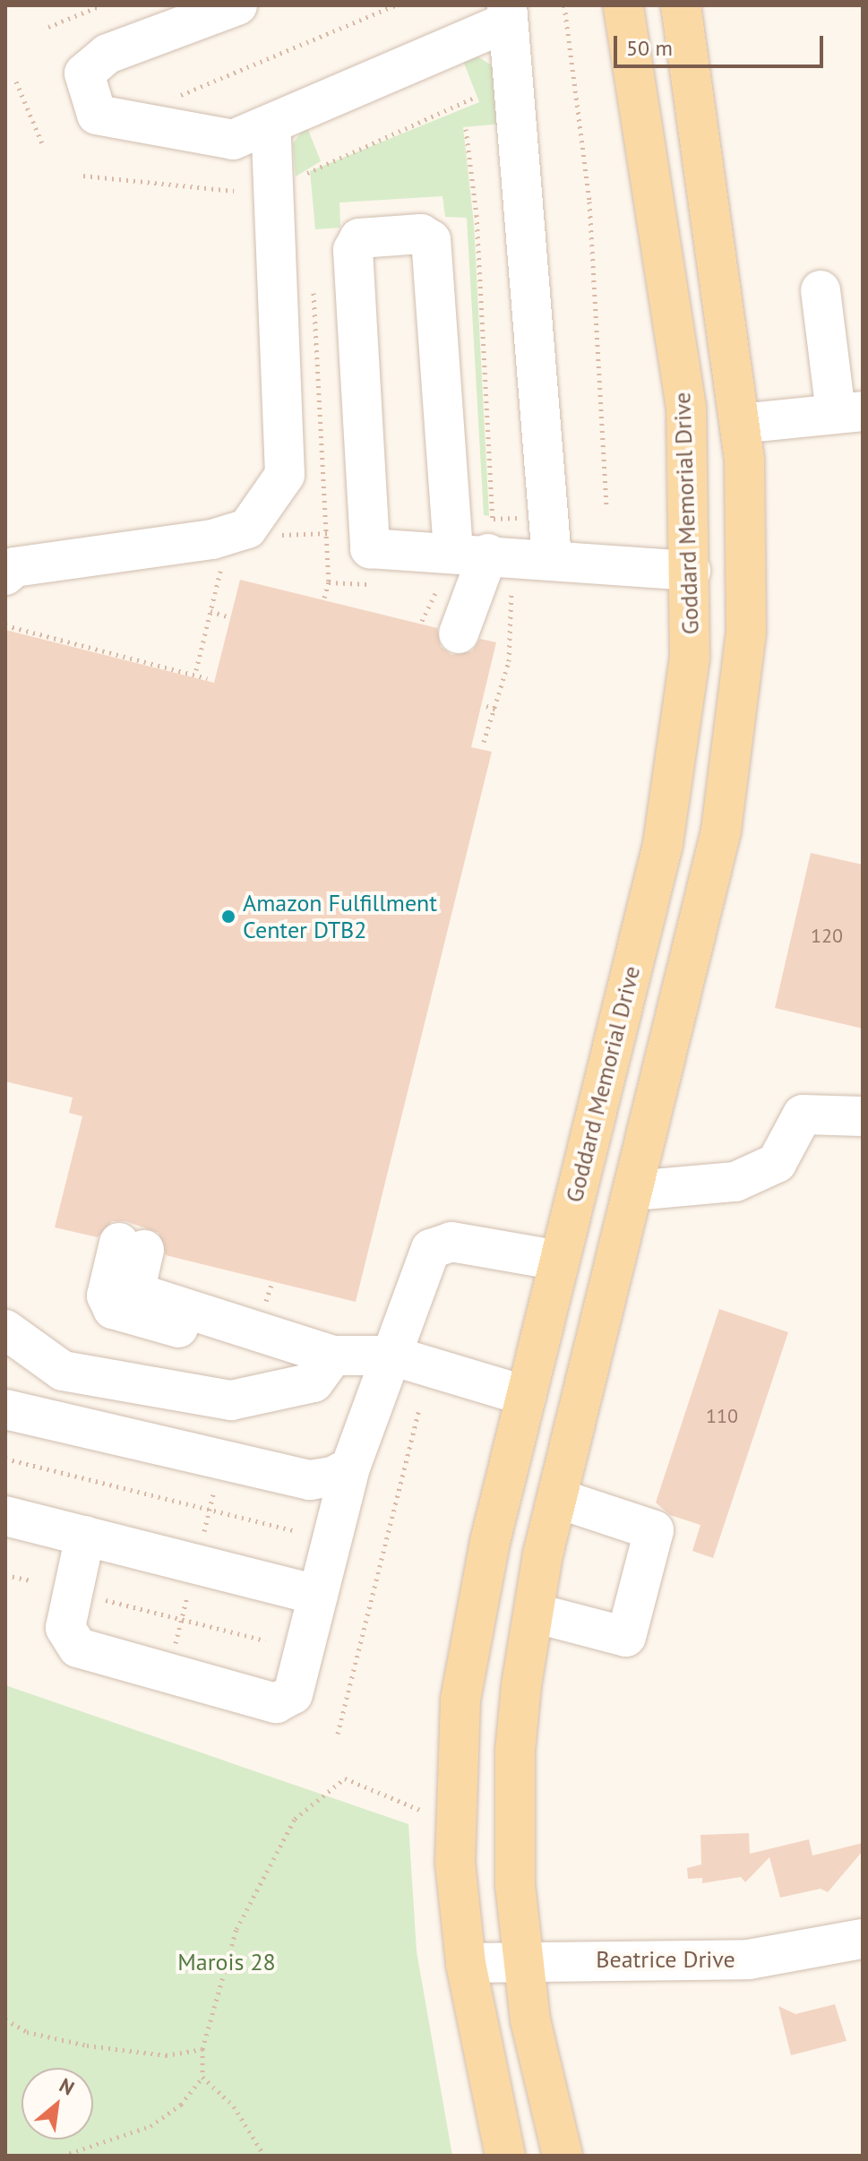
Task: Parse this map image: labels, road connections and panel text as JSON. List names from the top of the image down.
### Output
{
  "streets": {
    "main road": ["Goddard Memorial Drive"],
    "street": ["Beatrice Drive"]
  },
  "crossings": [
    ["Goddard Memorial Drive", "Beatrice Drive"]
  ],
  "parks": ["Marois 28"],
  "places": ["Amazon Fulfillment Center DTB2"],
  "house_numbers": ["120", "110"],
  "scale_bar": "50 m",
  "north": "top right"
}
